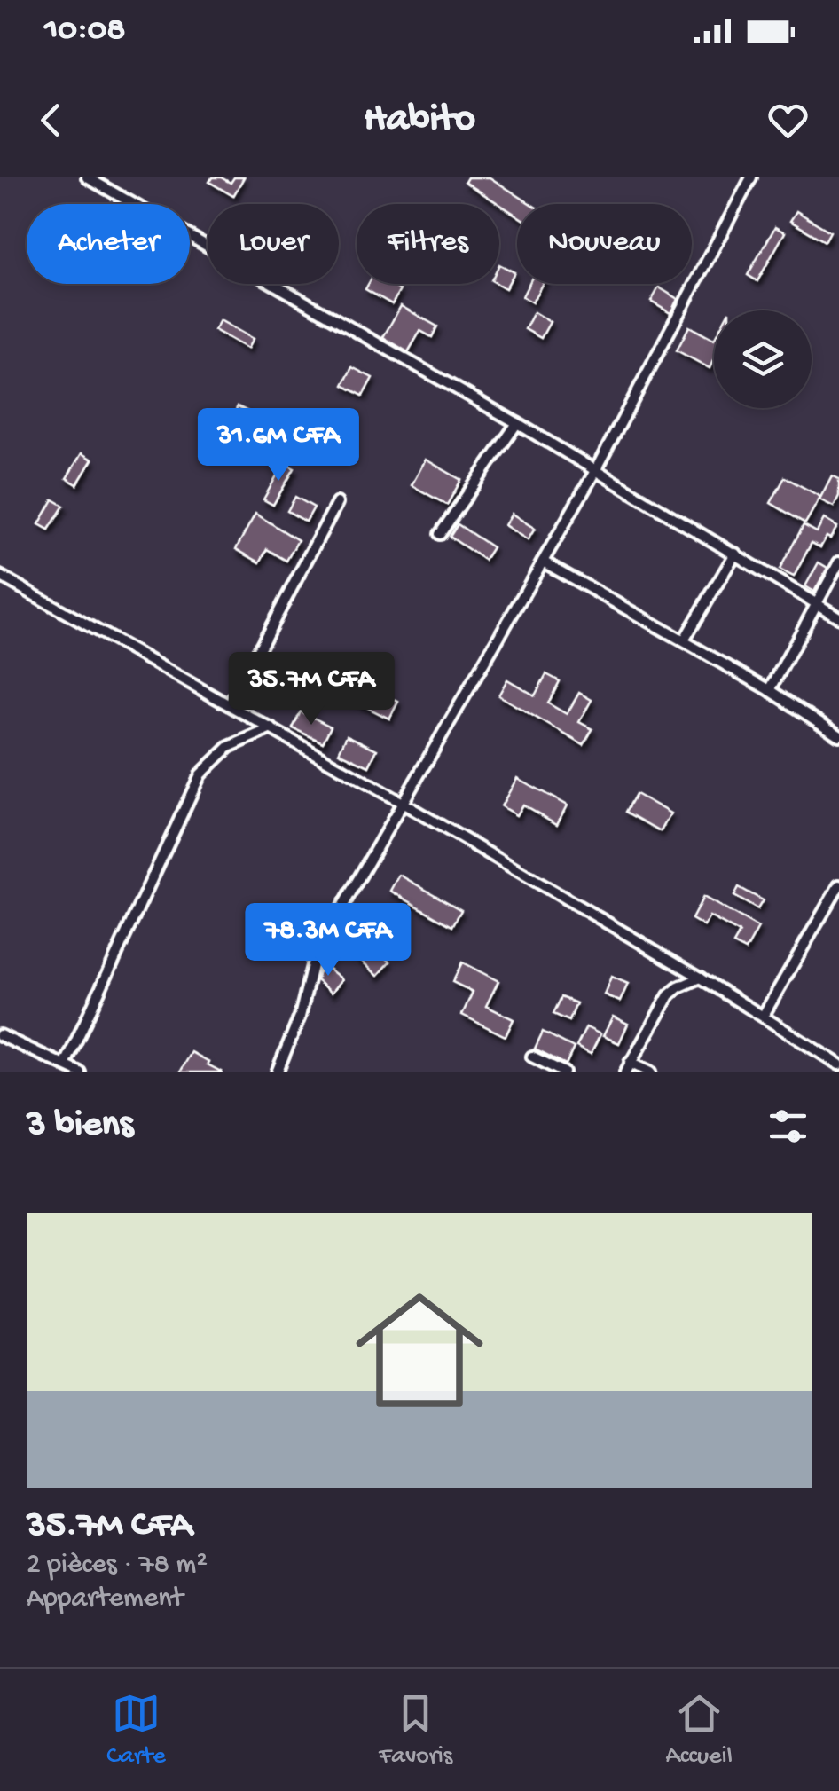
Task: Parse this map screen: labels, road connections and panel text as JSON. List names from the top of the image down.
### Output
{
  "page": {
    "status": "10:08",
    "header": "Habito",
    "chip": [
      "Acheter",
      "Louer",
      "Filtres",
      "Nouveau"
    ],
    "price": ["31.6M CFA", "35.7M CFA", "78.3M CFA"],
    "heading": "3 biens",
    "list": [
      {
        "name": "35.7M CFA",
        "note": "2 pièces · 78 m² · Appartement"
      }
    ],
    "tabs": ["Carte", "Favoris", "Accueil"]
  }
}
